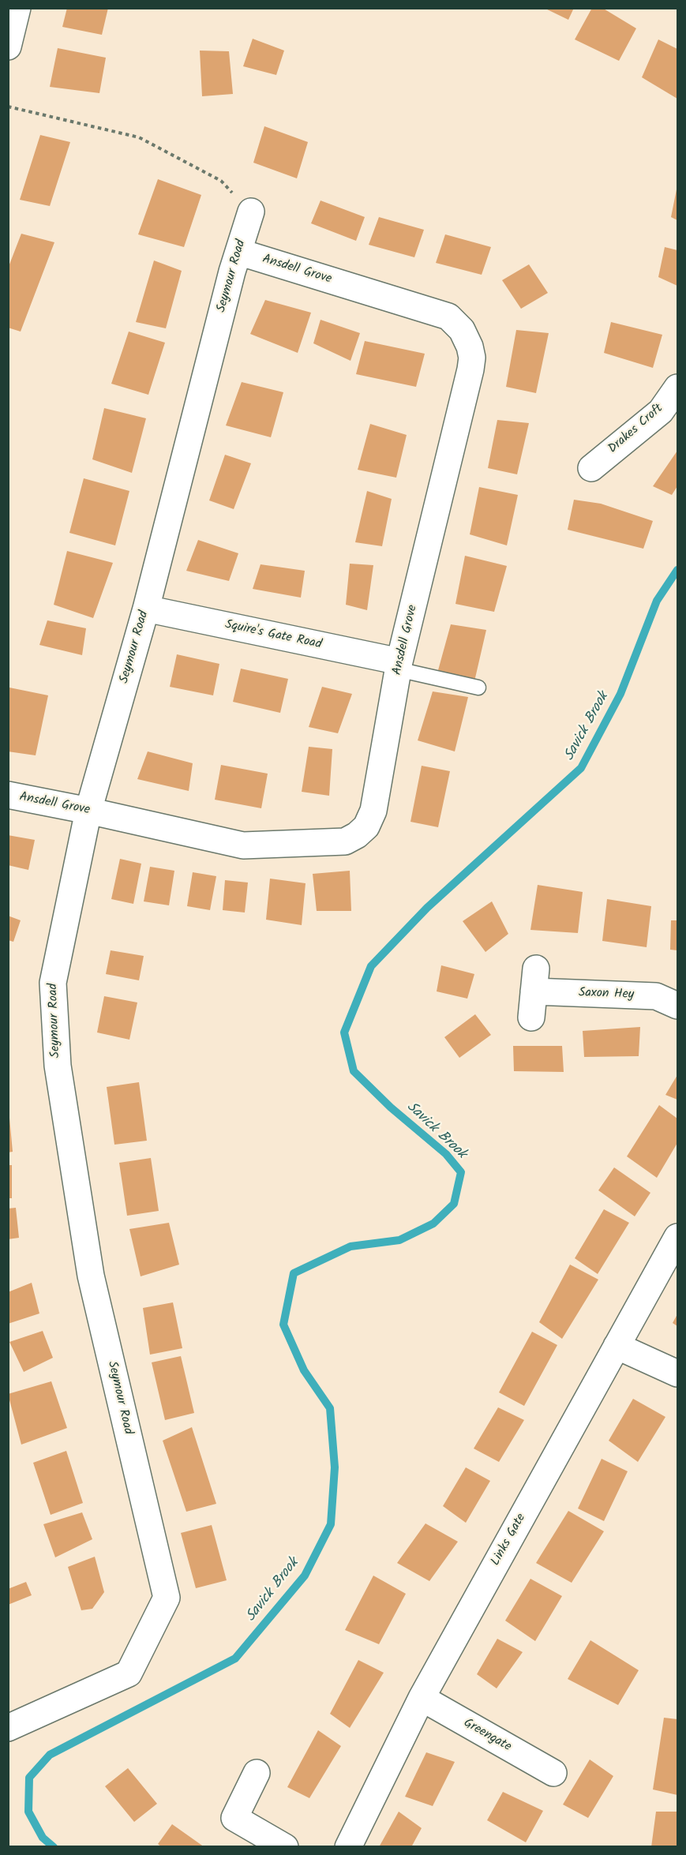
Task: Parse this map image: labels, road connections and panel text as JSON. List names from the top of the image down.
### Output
{
  "streets": {
    "street": [
      "Ansdell Grove",
      "Seymour Road",
      "Drakes Croft",
      "Squire's Gate Road",
      "Saxon Hey",
      "Links Gate",
      "Greengate"
    ]
  },
  "crossings": [
    ["Ansdell Grove", "Seymour Road"],
    ["Ansdell Grove", "Squire's Gate Road"],
    ["Seymour Road", "Squire's Gate Road"],
    ["Links Gate", "Greengate"]
  ],
  "water": ["Savick Brook"]
}
